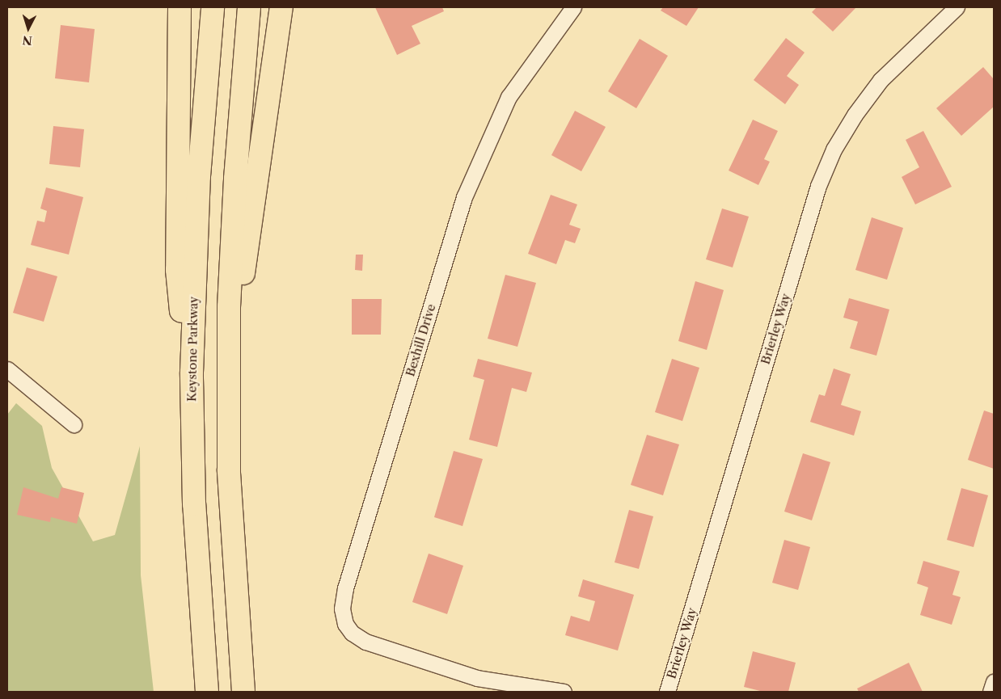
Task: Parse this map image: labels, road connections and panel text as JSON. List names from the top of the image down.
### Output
{
  "streets": {
    "highway": ["Keystone Parkway"],
    "street": ["Brierley Way", "Bexhill Drive"]
  },
  "north": "bottom"
}
